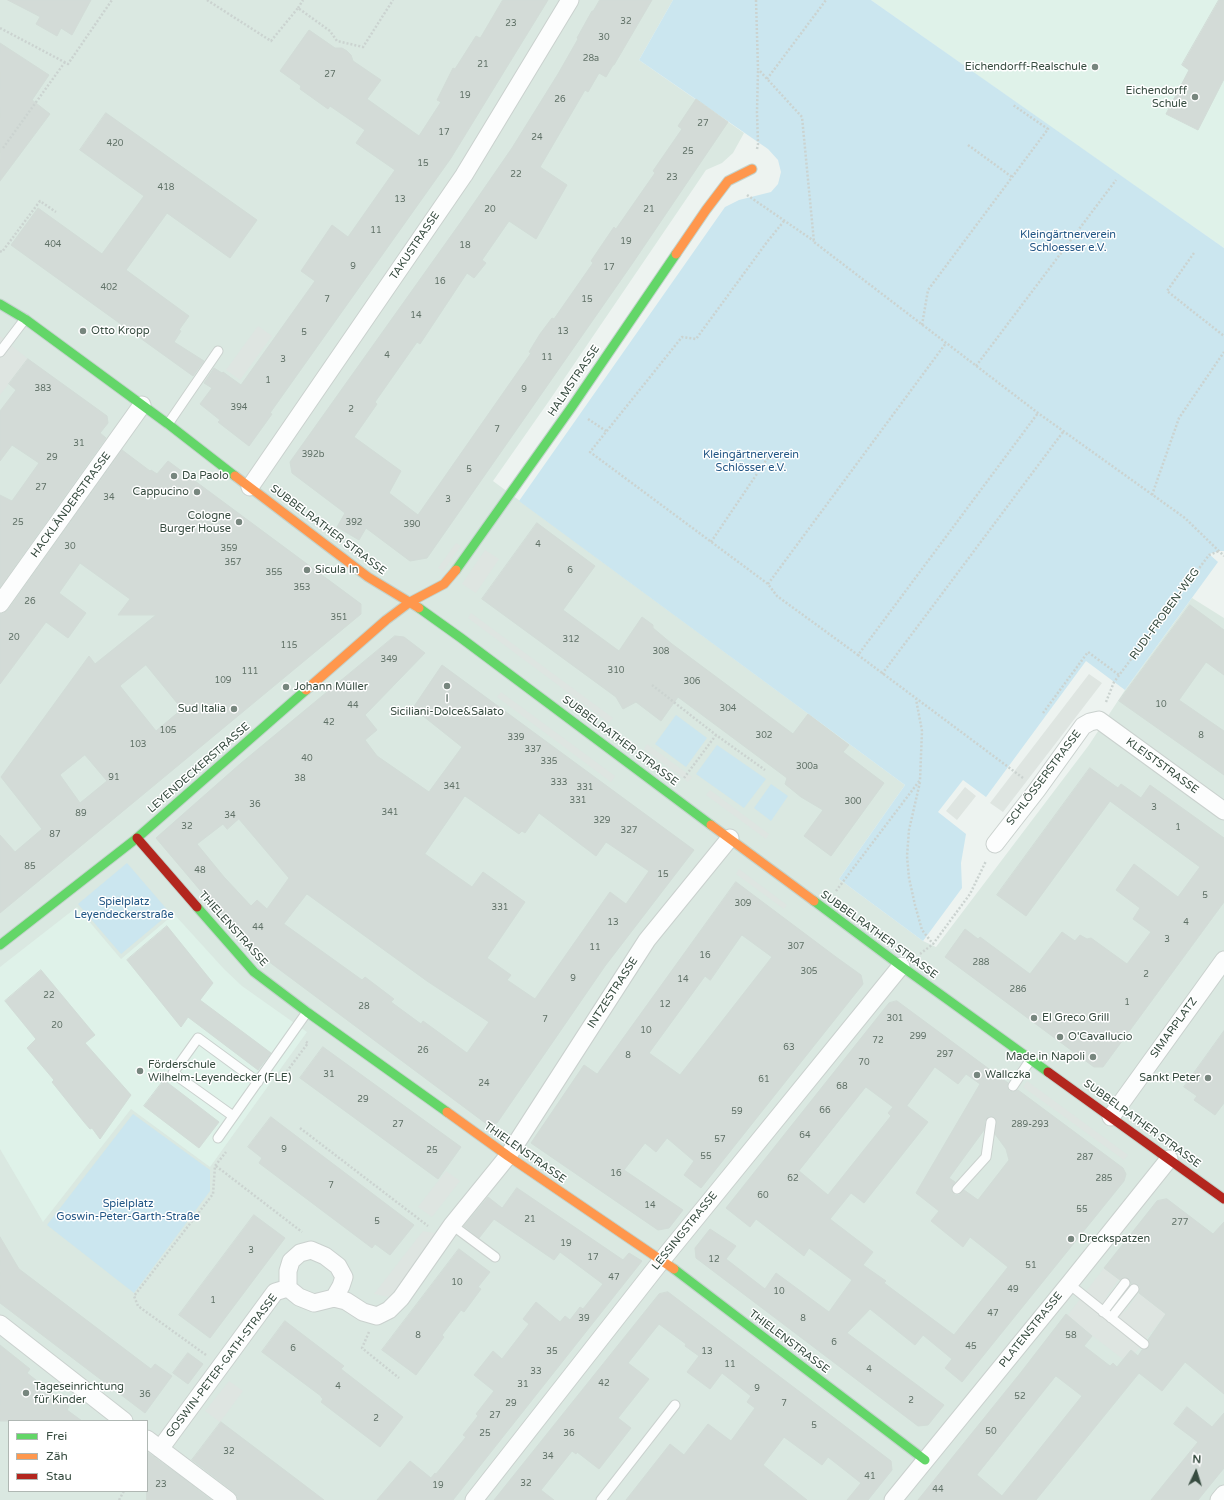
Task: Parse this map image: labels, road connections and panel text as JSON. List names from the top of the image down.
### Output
{
  "streets": {
    "street": [
      "TAKUSTRASSE",
      "HALMSTRASSE",
      "HACKLÄNDERSTRASSE",
      "SUBBELRATHER STRASSE",
      "KLEISTSTRASSE",
      "LEYENDECKERSTRASSE",
      "SCHLÖSSERSTRASSE",
      "THIELENSTRASSE",
      "INTZESTRASSE",
      "SIMARPLATZ",
      "LESSINGSTRASSE",
      "PLATENSTRASSE",
      "GOSWIN-PETER-GATH-STRASSE"
    ],
    "path": ["RUDI-FROBEN-WEG"]
  },
  "crossings": [
    ["TAKUSTRASSE", "SUBBELRATHER STRASSE"],
    ["HALMSTRASSE", "SUBBELRATHER STRASSE"],
    ["HALMSTRASSE", "LEYENDECKERSTRASSE"],
    ["HACKLÄNDERSTRASSE", "SUBBELRATHER STRASSE"],
    ["SUBBELRATHER STRASSE", "LEYENDECKERSTRASSE"],
    ["SUBBELRATHER STRASSE", "INTZESTRASSE"],
    ["SUBBELRATHER STRASSE", "SIMARPLATZ"],
    ["SUBBELRATHER STRASSE", "LESSINGSTRASSE"],
    ["SUBBELRATHER STRASSE", "PLATENSTRASSE"],
    ["KLEISTSTRASSE", "SCHLÖSSERSTRASSE"],
    ["LEYENDECKERSTRASSE", "THIELENSTRASSE"],
    ["THIELENSTRASSE", "INTZESTRASSE"],
    ["THIELENSTRASSE", "LESSINGSTRASSE"],
    ["THIELENSTRASSE", "PLATENSTRASSE"]
  ],
  "parks": [
    "Kleingärtnerverein Schloesser e.V.",
    "Kleingärtnerverein Schlösser e.V.",
    "Spielplatz Leyendeckerstraße",
    "Spielplatz Goswin-Peter-Garth-Straße"
  ],
  "places": [
    "Eichendorff-Realschule",
    "Eichendorff Schule",
    "Otto Kropp",
    "Da Paolo",
    "Cappucino",
    "Cologne Burger House",
    "Sicula In",
    "I Siciliani-Dolce&Salato",
    "Johann Müller",
    "Sud Italia",
    "El Greco Grill",
    "O'Cavallucio",
    "Made in Napoli",
    "Förderschule Wilhelm-Leyendecker (FLE)",
    "Wallczka",
    "Sankt Peter",
    "Dreckspatzen",
    "Tageseinrichtung für Kinder"
  ],
  "house_numbers": [
    "32",
    "23",
    "30",
    "28a",
    "21",
    "27",
    "19",
    "26",
    "27",
    "17",
    "24",
    "420",
    "25",
    "15",
    "22",
    "23",
    "418",
    "13",
    "20",
    "21",
    "11",
    "19",
    "404",
    "18",
    "9",
    "17",
    "16",
    "402",
    "7",
    "15",
    "14",
    "13",
    "5",
    "4",
    "11",
    "3",
    "1",
    "383",
    "9",
    "394",
    "2",
    "7",
    "31",
    "392b",
    "29",
    "5",
    "27",
    "34",
    "3",
    "25",
    "392",
    "390",
    "4",
    "30",
    "359",
    "357",
    "6",
    "355",
    "353",
    "26",
    "351",
    "20",
    "312",
    "115",
    "308",
    "349",
    "310",
    "111",
    "109",
    "306",
    "10",
    "44",
    "304",
    "42",
    "105",
    "302",
    "8",
    "339",
    "103",
    "337",
    "40",
    "335",
    "300a",
    "91",
    "38",
    "333",
    "341",
    "331",
    "331",
    "300",
    "36",
    "3",
    "341",
    "89",
    "34",
    "329",
    "32",
    "1",
    "327",
    "87",
    "85",
    "48",
    "15",
    "5",
    "309",
    "331",
    "13",
    "4",
    "44",
    "3",
    "307",
    "11",
    "16",
    "288",
    "305",
    "2",
    "9",
    "14",
    "286",
    "22",
    "1",
    "12",
    "28",
    "301",
    "7",
    "20",
    "10",
    "299",
    "72",
    "63",
    "26",
    "297",
    "8",
    "70",
    "31",
    "61",
    "24",
    "68",
    "29",
    "66",
    "59",
    "27",
    "289-293",
    "64",
    "57",
    "9",
    "25",
    "55",
    "287",
    "16",
    "62",
    "285",
    "7",
    "60",
    "14",
    "55",
    "21",
    "5",
    "277",
    "19",
    "3",
    "17",
    "12",
    "51",
    "47",
    "10",
    "49",
    "10",
    "1",
    "47",
    "39",
    "8",
    "8",
    "58",
    "6",
    "45",
    "6",
    "35",
    "13",
    "11",
    "4",
    "33",
    "42",
    "31",
    "4",
    "9",
    "36",
    "52",
    "2",
    "29",
    "7",
    "27",
    "2",
    "5",
    "50",
    "25",
    "36",
    "32",
    "34",
    "41",
    "32",
    "23",
    "19",
    "44"
  ],
  "legend": ["Frei", "Zäh", "Stau"],
  "north": "top"
}
